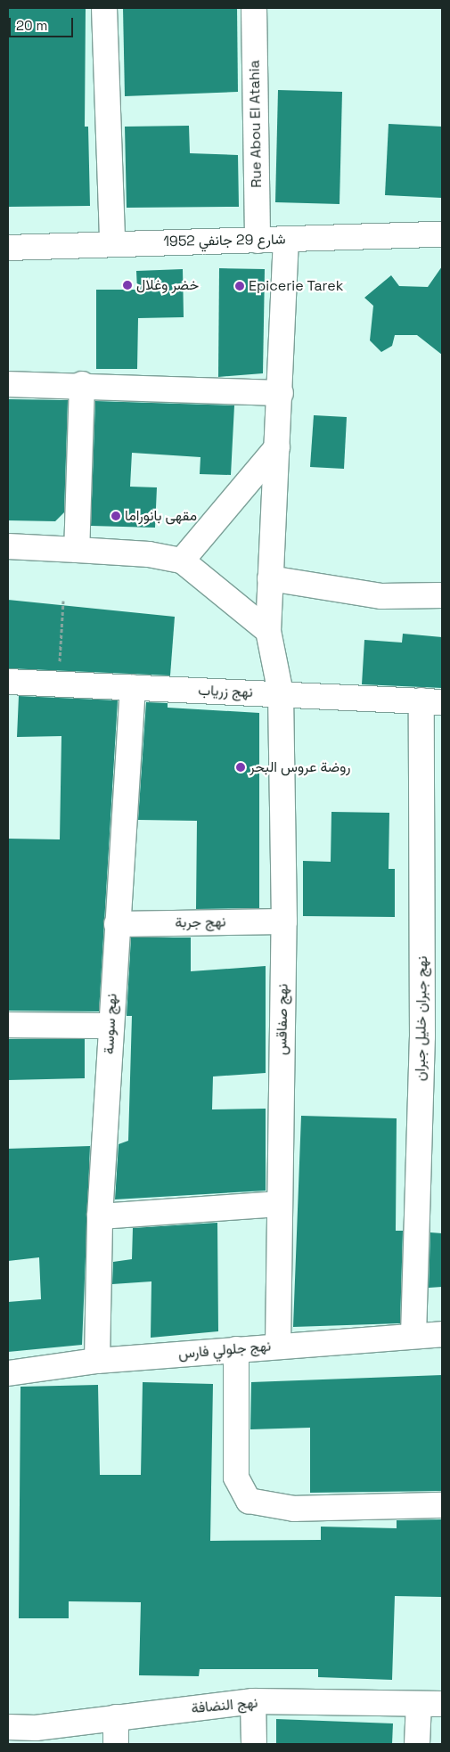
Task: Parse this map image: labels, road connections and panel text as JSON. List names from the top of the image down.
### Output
{
  "streets": {
    "street": [
      "Rue Abou El Atahia",
      "شارع 29 جانفي 1952",
      "نهج زرياب",
      "نهج جربة",
      "نهج جبران خليل جبران",
      "نهج صفاقس",
      "نهج سوسة",
      "نهج جلولي فارس",
      "نهج النضافة"
    ]
  },
  "crossings": [
    ["Rue Abou El Atahia", "شارع 29 جانفي 1952"],
    ["شارع 29 جانفي 1952", "نهج صفاقس"],
    ["نهج زرياب", "نهج جبران خليل جبران"],
    ["نهج زرياب", "نهج صفاقس"],
    ["نهج زرياب", "نهج سوسة"],
    ["نهج جربة", "نهج صفاقس"],
    ["نهج جربة", "نهج سوسة"],
    ["نهج جبران خليل جبران", "نهج جلولي فارس"],
    ["نهج صفاقس", "نهج جلولي فارس"],
    ["نهج سوسة", "نهج جلولي فارس"]
  ],
  "places": [
    "خضر وغلال",
    "Epicerie Tarek",
    "مقهى بانوراما",
    "روضة عروس البحر"
  ],
  "scale_bar": "20 m"
}
